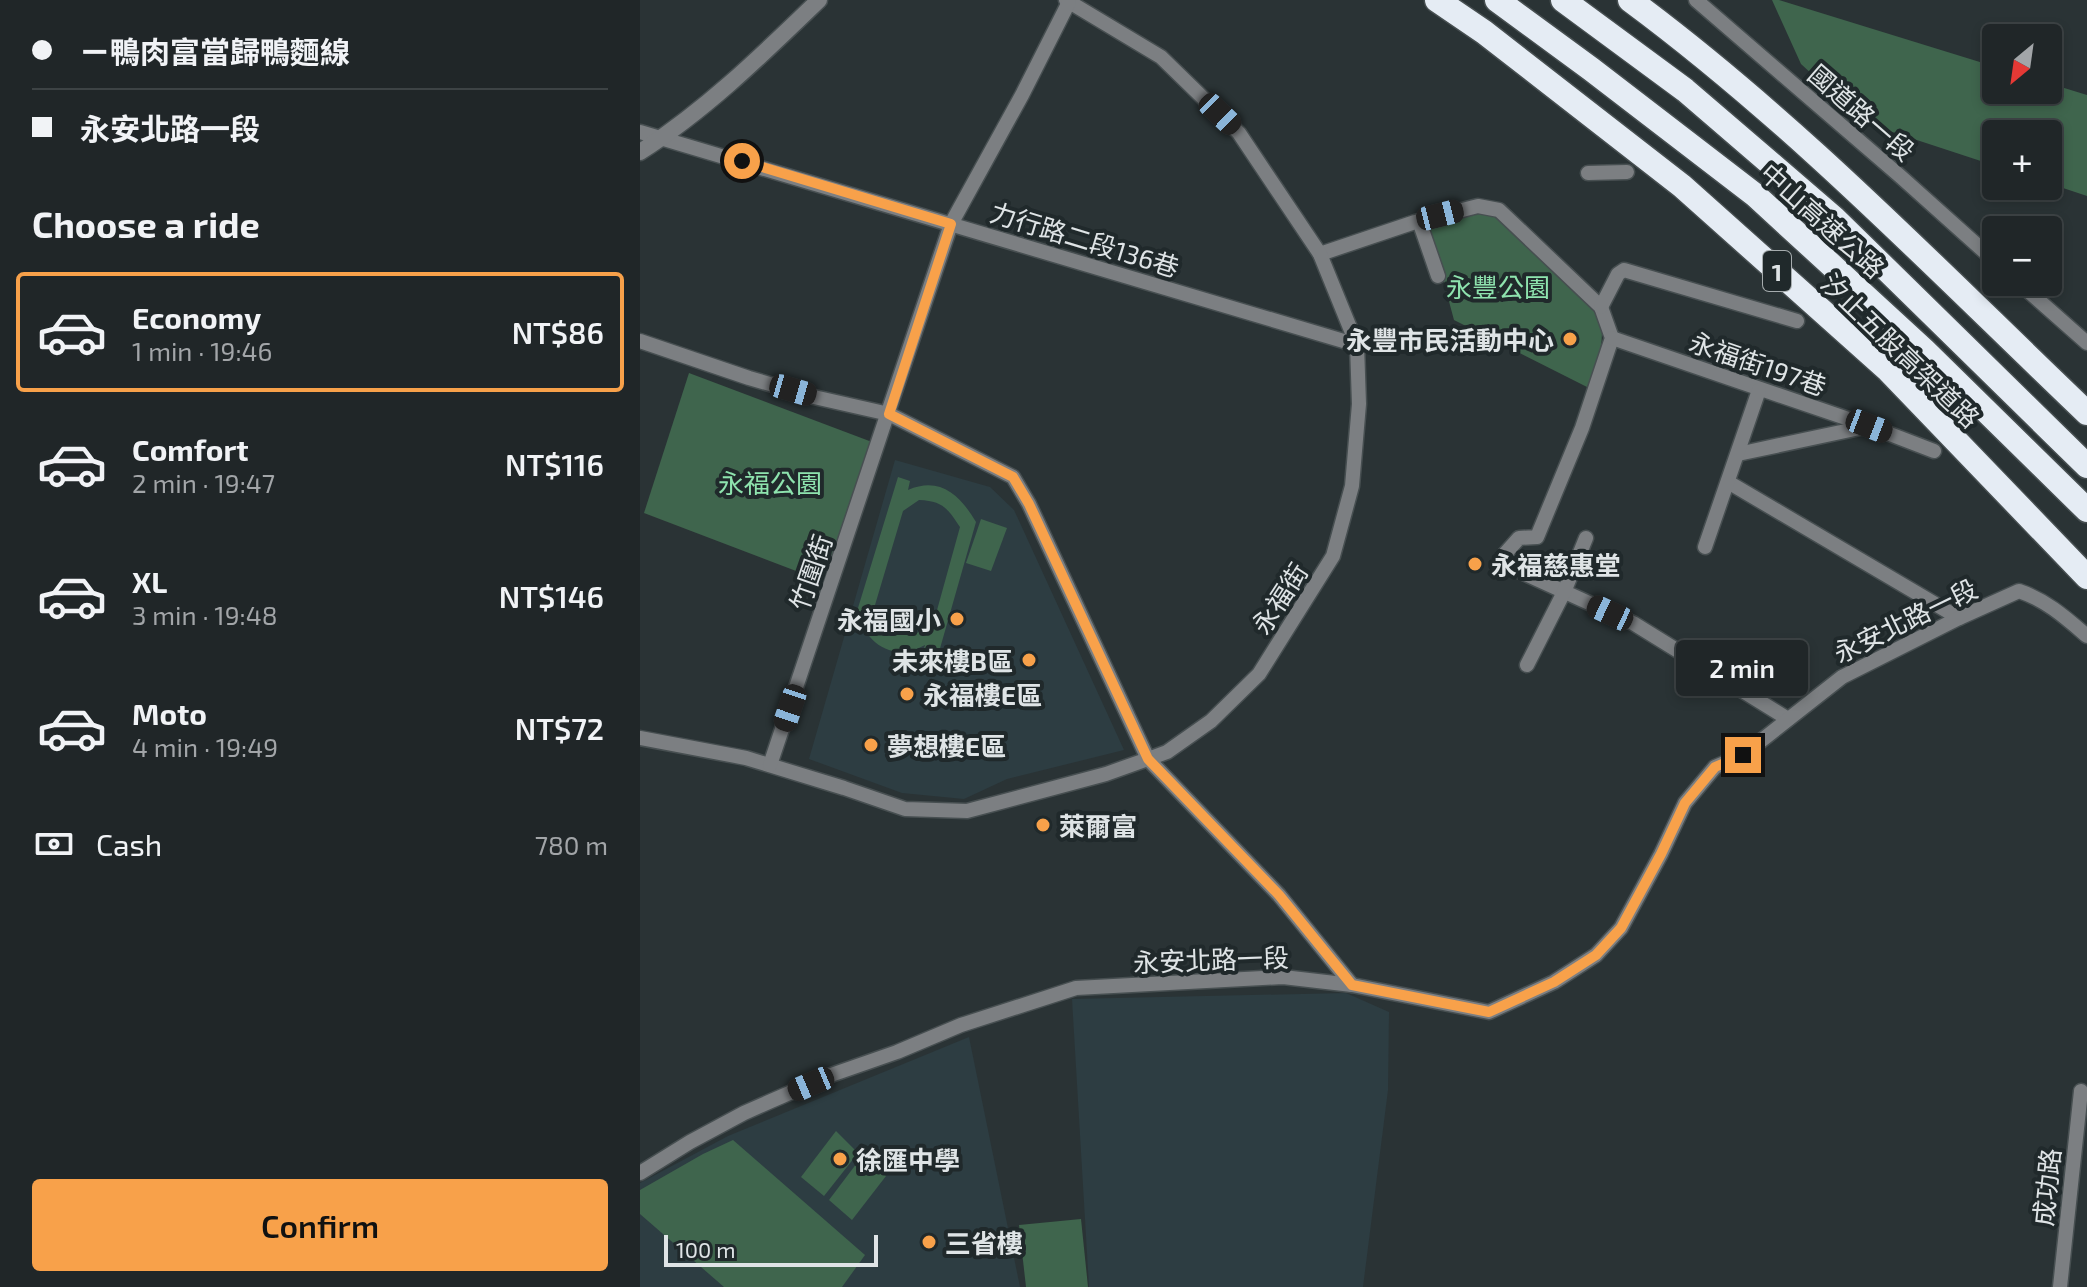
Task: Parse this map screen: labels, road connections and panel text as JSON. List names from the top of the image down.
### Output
{
  "streets": {
    "highway": ["中山高速公路", "1", "汐止五股高架道路"],
    "street": [
      "國道路一段",
      "力行路二段136巷",
      "永福街197巷",
      "竹圍街",
      "永福街",
      "永安北路一段",
      "成功路"
    ]
  },
  "crossings": [
    ["力行路二段136巷", "竹圍街"],
    ["力行路二段136巷", "永福街"],
    ["竹圍街", "永福街"]
  ],
  "parks": ["永豐公園", "永福公園"],
  "places": [
    "永豐市民活動中心",
    "永福慈惠堂",
    "永福國小",
    "未來樓B區",
    "永福樓E區",
    "夢想樓E區",
    "萊爾富",
    "徐匯中學",
    "三省樓"
  ],
  "scale_bar": "100 m",
  "north": "bottom left",
  "page": {
    "banner": ["ㄧ鴨肉富當歸鴨麵線", "永安北路一段"],
    "map_buttons": ["+", "−"],
    "heading": "Choose a ride",
    "list": [
      {
        "name": "Economy",
        "note": "1 min · 19:46",
        "value": "NT$86"
      },
      {
        "name": "Comfort",
        "note": "2 min · 19:47",
        "value": "NT$116"
      },
      {
        "name": "XL",
        "note": "3 min · 19:48",
        "value": "NT$146"
      },
      {
        "name": "Moto",
        "note": "4 min · 19:49",
        "value": "NT$72"
      }
    ],
    "bubble": "2 min",
    "pay": ["Cash", "780 m"],
    "buttons": "Confirm",
    "scale": "100 m"
  }
}
